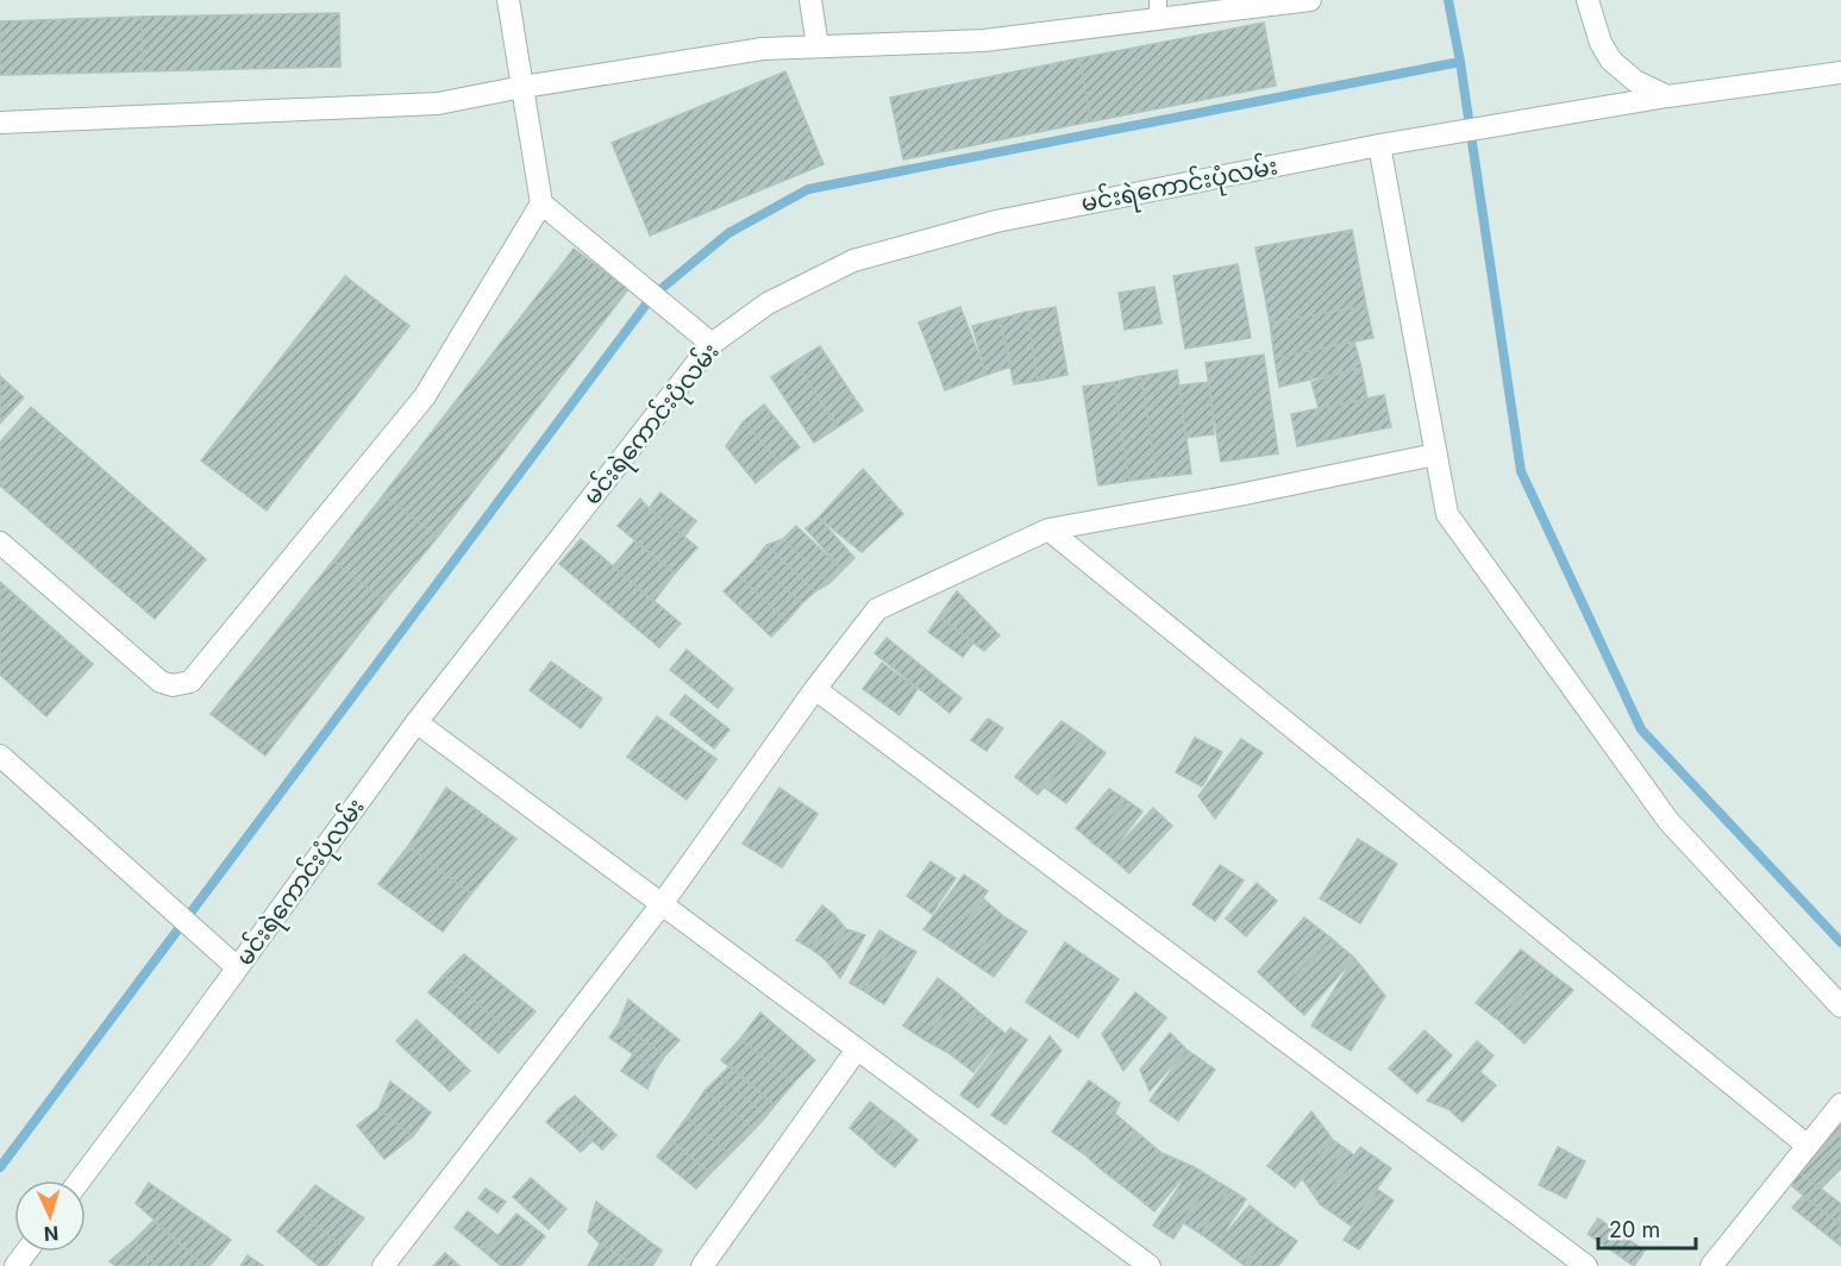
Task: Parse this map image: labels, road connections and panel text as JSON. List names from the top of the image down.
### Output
{
  "streets": {
    "street": ["မင်းရဲကောင်းပုံလမ်း"]
  },
  "scale_bar": "20 m",
  "north": "bottom"
}
